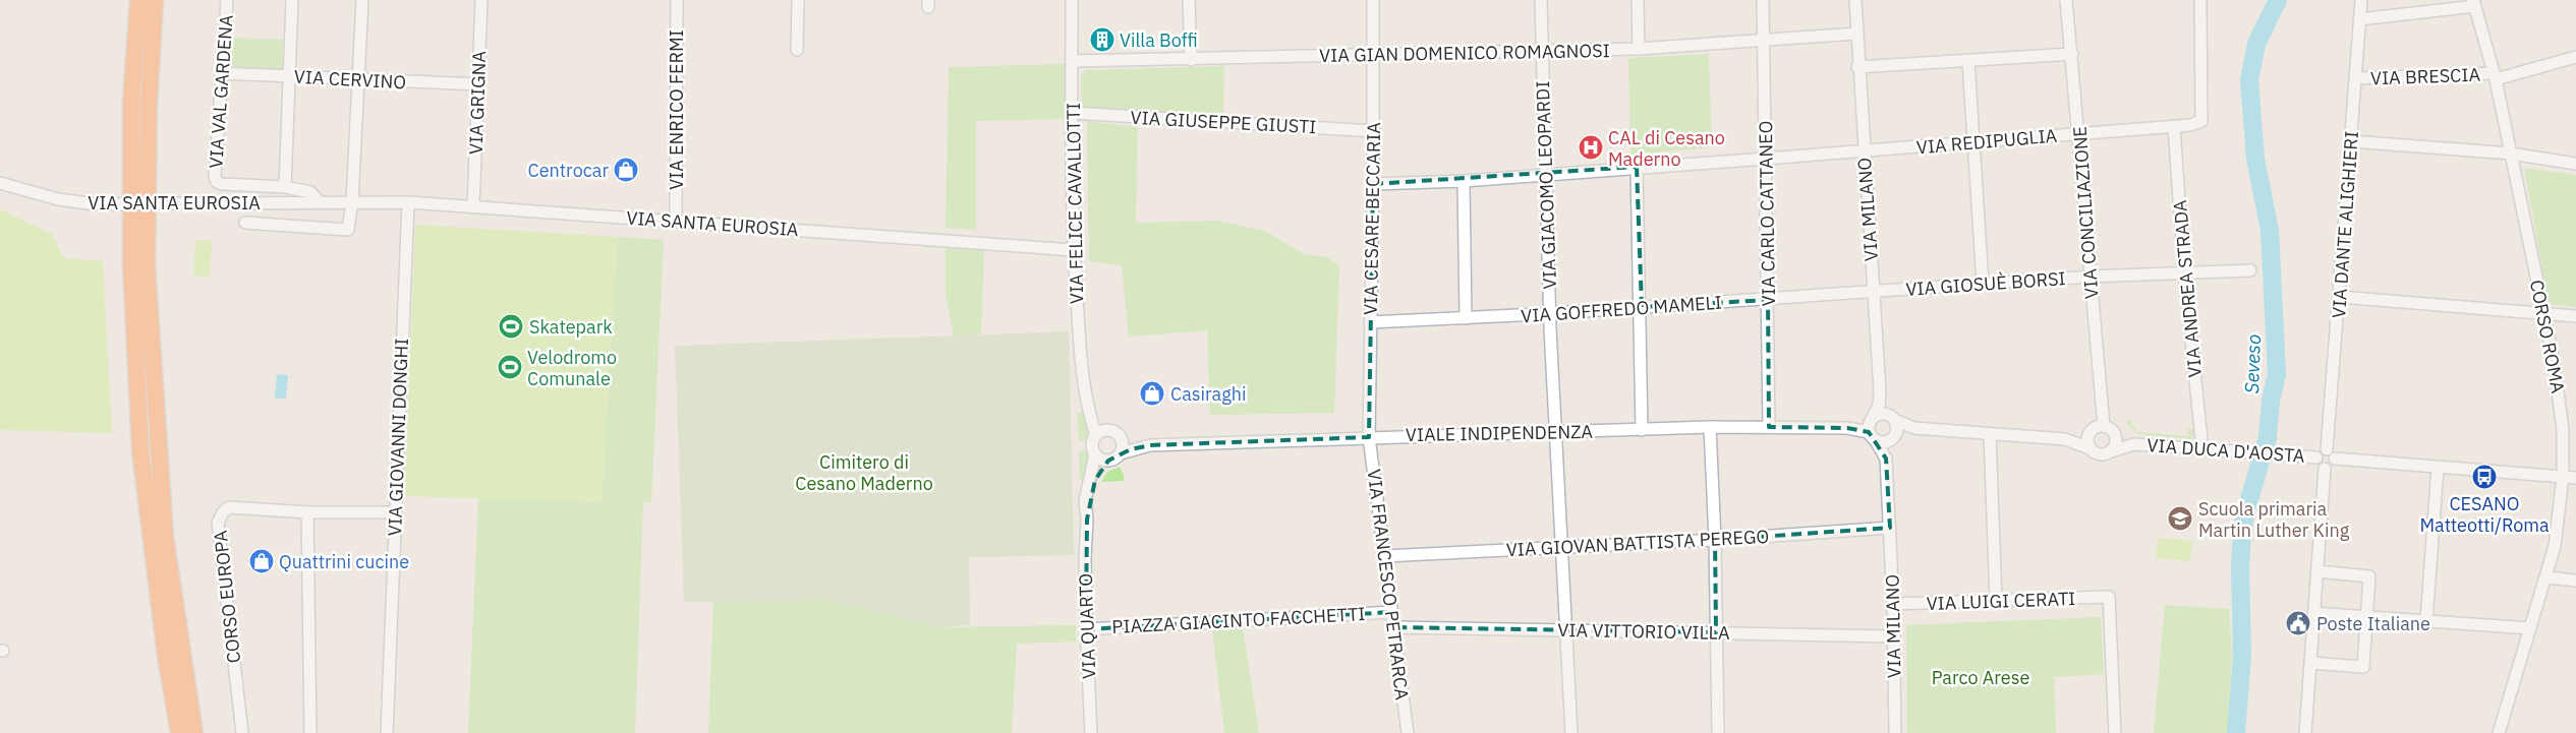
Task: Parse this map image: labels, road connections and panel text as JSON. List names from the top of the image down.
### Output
{
  "streets": {
    "street": [
      "VIA GIAN DOMENICO ROMAGNOSI",
      "VIA BRESCIA",
      "VIA CERVINO",
      "VIA VAL GARDENA",
      "VIA GRIGNA",
      "VIA ENRICO FERMI",
      "VIA GIUSEPPE GIUSTI",
      "VIA REDIPUGLIA",
      "VIA GIACOMO LEOPARDI",
      "VIA SANTA EUROSIA",
      "VIA FELICE CAVALLOTTI",
      "VIA MILANO",
      "VIA CONCILIAZIONE",
      "VIA CARLO CATTANEO",
      "VIA CESARE BECCARIA",
      "VIA DANTE ALIGHIERI",
      "VIA GIOSUÈ BORSI",
      "VIA ANDREA STRADA",
      "VIA GOFFREDO MAMELI",
      "CORSO ROMA",
      "VIALE INDIPENDENZA",
      "VIA GIOVANNI DONGHI",
      "VIA DUCA D'AOSTA",
      "VIA GIOVAN BATTISTA PEREGO",
      "VIA FRANCESCO PETRARCA",
      "CORSO EUROPA",
      "VIA LUIGI CERATI",
      "PIAZZA GIACINTO FACCHETTI",
      "VIA QUARTO",
      "VIA VITTORIO VILLA"
    ]
  },
  "crossings": [
    ["VIA GIAN DOMENICO ROMAGNOSI", "VIA GIACOMO LEOPARDI"],
    ["VIA GIAN DOMENICO ROMAGNOSI", "VIA FELICE CAVALLOTTI"],
    ["VIA GIAN DOMENICO ROMAGNOSI", "VIA MILANO"],
    ["VIA GIAN DOMENICO ROMAGNOSI", "VIA CARLO CATTANEO"],
    ["VIA GIAN DOMENICO ROMAGNOSI", "VIA CESARE BECCARIA"],
    ["VIA BRESCIA", "VIA DANTE ALIGHIERI"],
    ["VIA BRESCIA", "CORSO ROMA"],
    ["VIA CERVINO", "VIA VAL GARDENA"],
    ["VIA CERVINO", "VIA GRIGNA"],
    ["VIA VAL GARDENA", "VIA SANTA EUROSIA"],
    ["VIA GRIGNA", "VIA SANTA EUROSIA"],
    ["VIA ENRICO FERMI", "VIA SANTA EUROSIA"],
    ["VIA GIUSEPPE GIUSTI", "VIA FELICE CAVALLOTTI"],
    ["VIA GIUSEPPE GIUSTI", "VIA CESARE BECCARIA"],
    ["VIA REDIPUGLIA", "VIA GIACOMO LEOPARDI"],
    ["VIA REDIPUGLIA", "VIA MILANO"],
    ["VIA REDIPUGLIA", "VIA CONCILIAZIONE"],
    ["VIA REDIPUGLIA", "VIA CARLO CATTANEO"],
    ["VIA REDIPUGLIA", "VIA CESARE BECCARIA"],
    ["VIA REDIPUGLIA", "VIA ANDREA STRADA"],
    ["VIA GIACOMO LEOPARDI", "VIA GOFFREDO MAMELI"],
    ["VIA GIACOMO LEOPARDI", "VIALE INDIPENDENZA"],
    ["VIA GIACOMO LEOPARDI", "VIA GIOVAN BATTISTA PEREGO"],
    ["VIA GIACOMO LEOPARDI", "VIA VITTORIO VILLA"],
    ["VIA SANTA EUROSIA", "VIA FELICE CAVALLOTTI"],
    ["VIA SANTA EUROSIA", "VIA GIOVANNI DONGHI"],
    ["VIA FELICE CAVALLOTTI", "VIALE INDIPENDENZA"],
    ["VIA FELICE CAVALLOTTI", "VIA QUARTO"],
    ["VIA MILANO", "VIA GIOSUÈ BORSI"],
    ["VIA MILANO", "VIA GOFFREDO MAMELI"],
    ["VIA MILANO", "VIALE INDIPENDENZA"],
    ["VIA MILANO", "VIA GIOVAN BATTISTA PEREGO"],
    ["VIA MILANO", "VIA LUIGI CERATI"],
    ["VIA MILANO", "VIA VITTORIO VILLA"],
    ["VIA CONCILIAZIONE", "VIA GIOSUÈ BORSI"],
    ["VIA CONCILIAZIONE", "VIA DUCA D'AOSTA"],
    ["VIA CARLO CATTANEO", "VIA GOFFREDO MAMELI"],
    ["VIA CARLO CATTANEO", "VIALE INDIPENDENZA"],
    ["VIA CESARE BECCARIA", "VIA GOFFREDO MAMELI"],
    ["VIA CESARE BECCARIA", "VIALE INDIPENDENZA"],
    ["VIA CESARE BECCARIA", "VIA FRANCESCO PETRARCA"],
    ["VIA DANTE ALIGHIERI", "VIA DUCA D'AOSTA"],
    ["VIA GIOSUÈ BORSI", "VIA ANDREA STRADA"],
    ["VIA GIOSUÈ BORSI", "VIA GOFFREDO MAMELI"],
    ["VIA ANDREA STRADA", "VIA DUCA D'AOSTA"],
    ["VIALE INDIPENDENZA", "VIA FRANCESCO PETRARCA"],
    ["VIALE INDIPENDENZA", "VIA QUARTO"],
    ["VIA GIOVANNI DONGHI", "CORSO EUROPA"],
    ["VIA GIOVAN BATTISTA PEREGO", "VIA FRANCESCO PETRARCA"],
    ["VIA FRANCESCO PETRARCA", "PIAZZA GIACINTO FACCHETTI"],
    ["VIA FRANCESCO PETRARCA", "VIA VITTORIO VILLA"],
    ["PIAZZA GIACINTO FACCHETTI", "VIA QUARTO"]
  ],
  "water": ["Seveso"],
  "parks": ["Cimitero di Cesano Maderno", "Parco Arese"],
  "places": {
    "building": ["Villa Boffi"],
    "hospital": ["CAL di Cesano Maderno"],
    "shop": ["Centrocar", "Casiraghi", "Quattrini cucine"],
    "sports": ["Skatepark", "Velodromo Comunale"],
    "bus stop": ["CESANO Matteotti/Roma"],
    "school or university": ["Scuola primaria Martin Luther King"],
    "public building": ["Poste Italiane"]
  }
}
